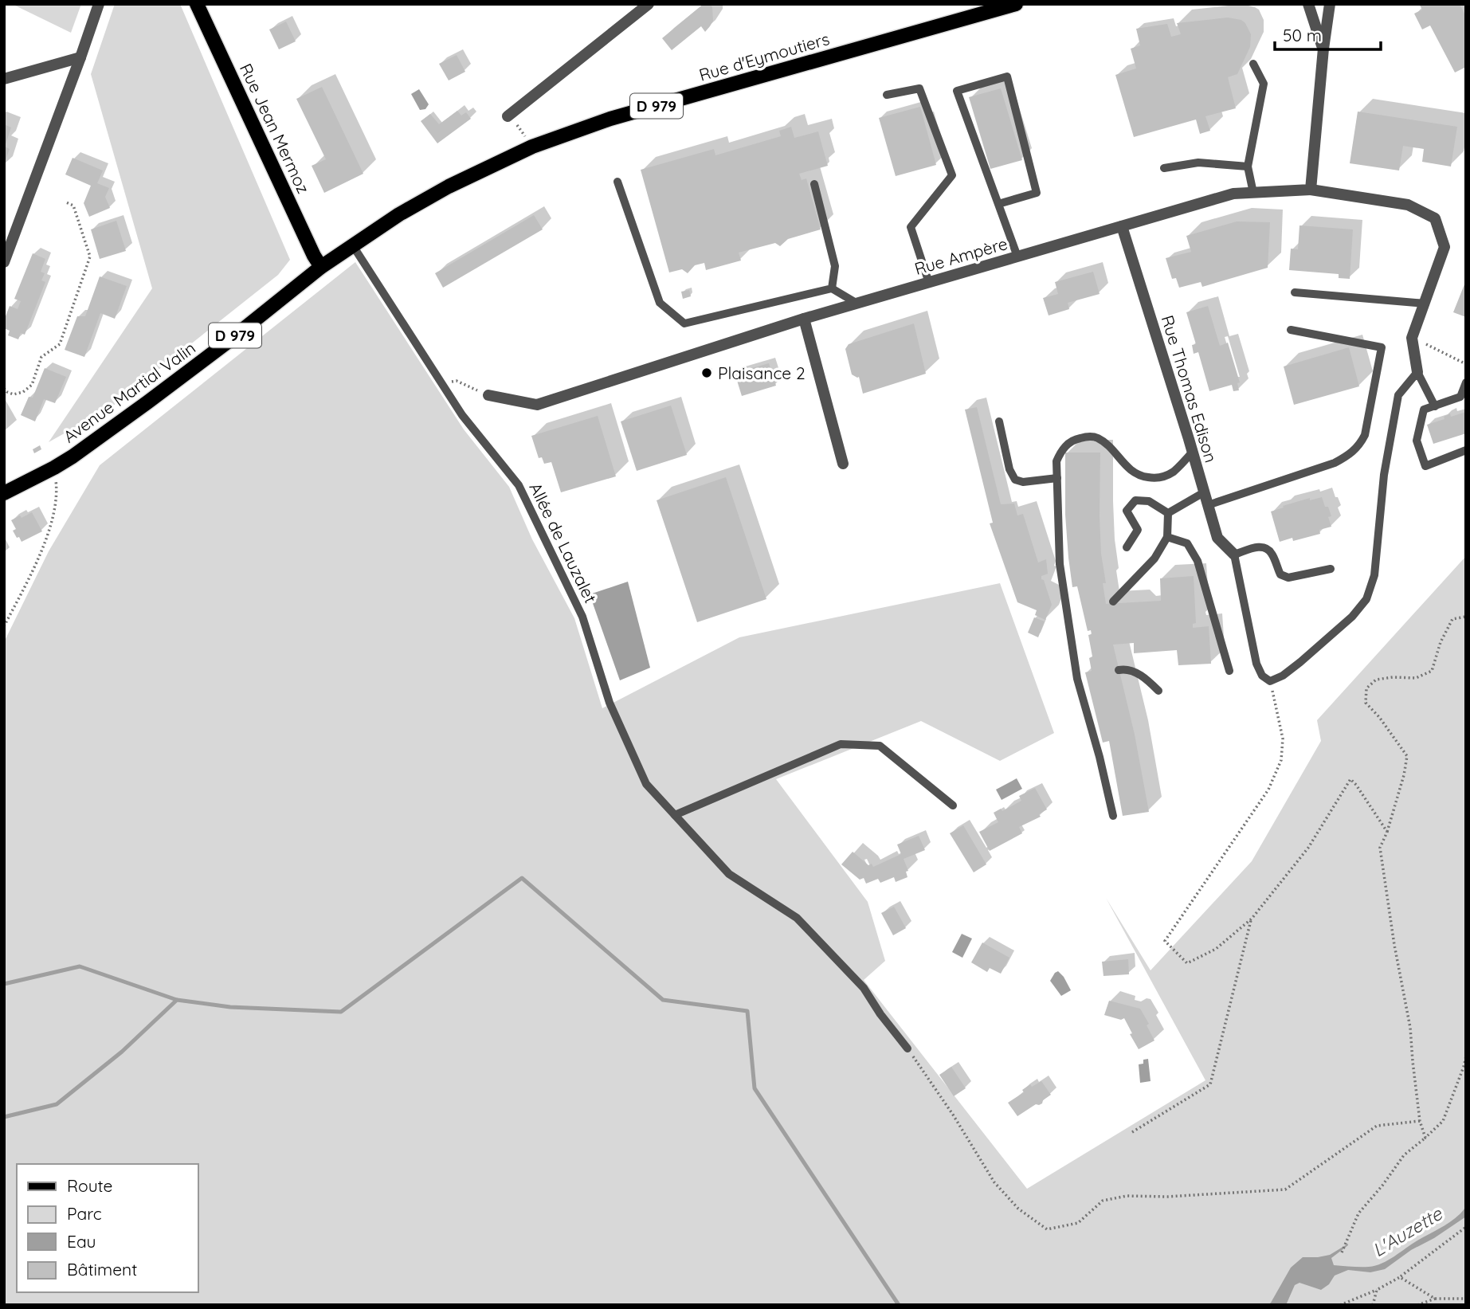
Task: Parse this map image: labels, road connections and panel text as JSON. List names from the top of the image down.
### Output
{
  "streets": {
    "main road": [
      "Rue d'Eymoutiers",
      "D 979",
      "Rue Jean Mermoz",
      "Avenue Martial Valin"
    ],
    "street": ["Rue Ampère", "Rue Thomas Edison"],
    "lane": ["Allée de Lauzalet"]
  },
  "crossings": [
    ["Rue d'Eymoutiers", "Rue Jean Mermoz"],
    ["Rue d'Eymoutiers", "Avenue Martial Valin"],
    ["Rue d'Eymoutiers", "Allée de Lauzalet"],
    ["Rue Jean Mermoz", "Avenue Martial Valin"],
    ["Rue Ampère", "Rue Thomas Edison"]
  ],
  "water": ["L'Auzette"],
  "places": ["Plaisance 2"],
  "legend": [
    "Route",
    "Parc",
    "Eau",
    "Bâtiment"
  ],
  "scale_bar": "50 m"
}
